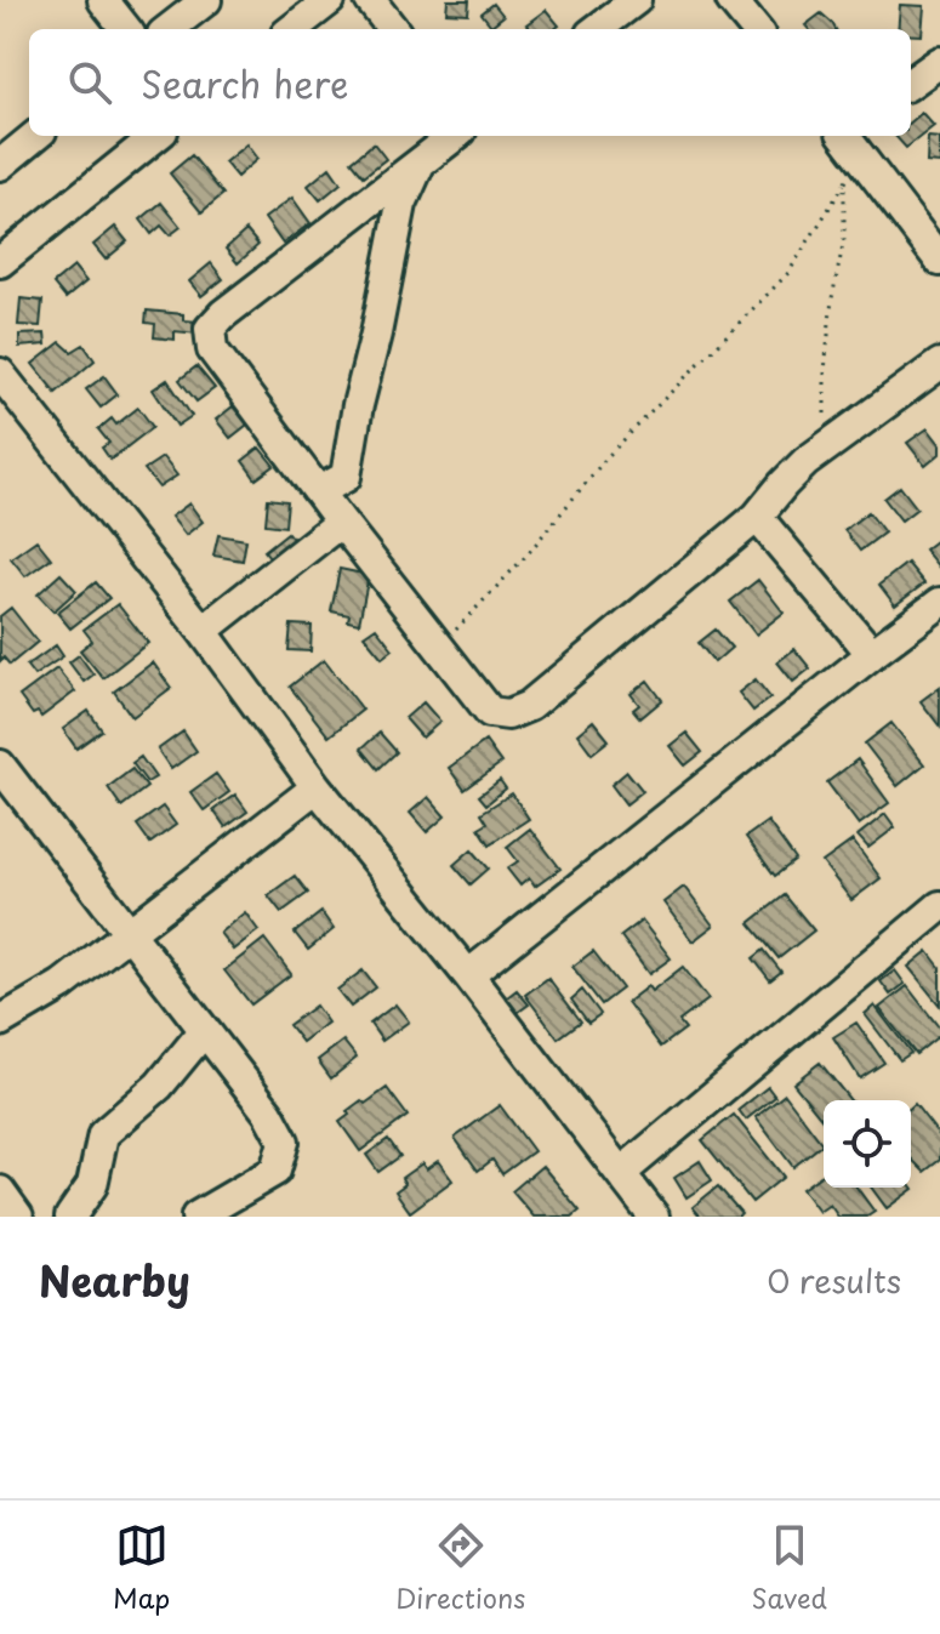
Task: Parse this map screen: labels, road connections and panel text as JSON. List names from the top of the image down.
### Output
{
  "page": {
    "search": "Search here",
    "heading": ["Nearby", "0 results"],
    "nav": ["Map", "Directions", "Saved"]
  }
}
